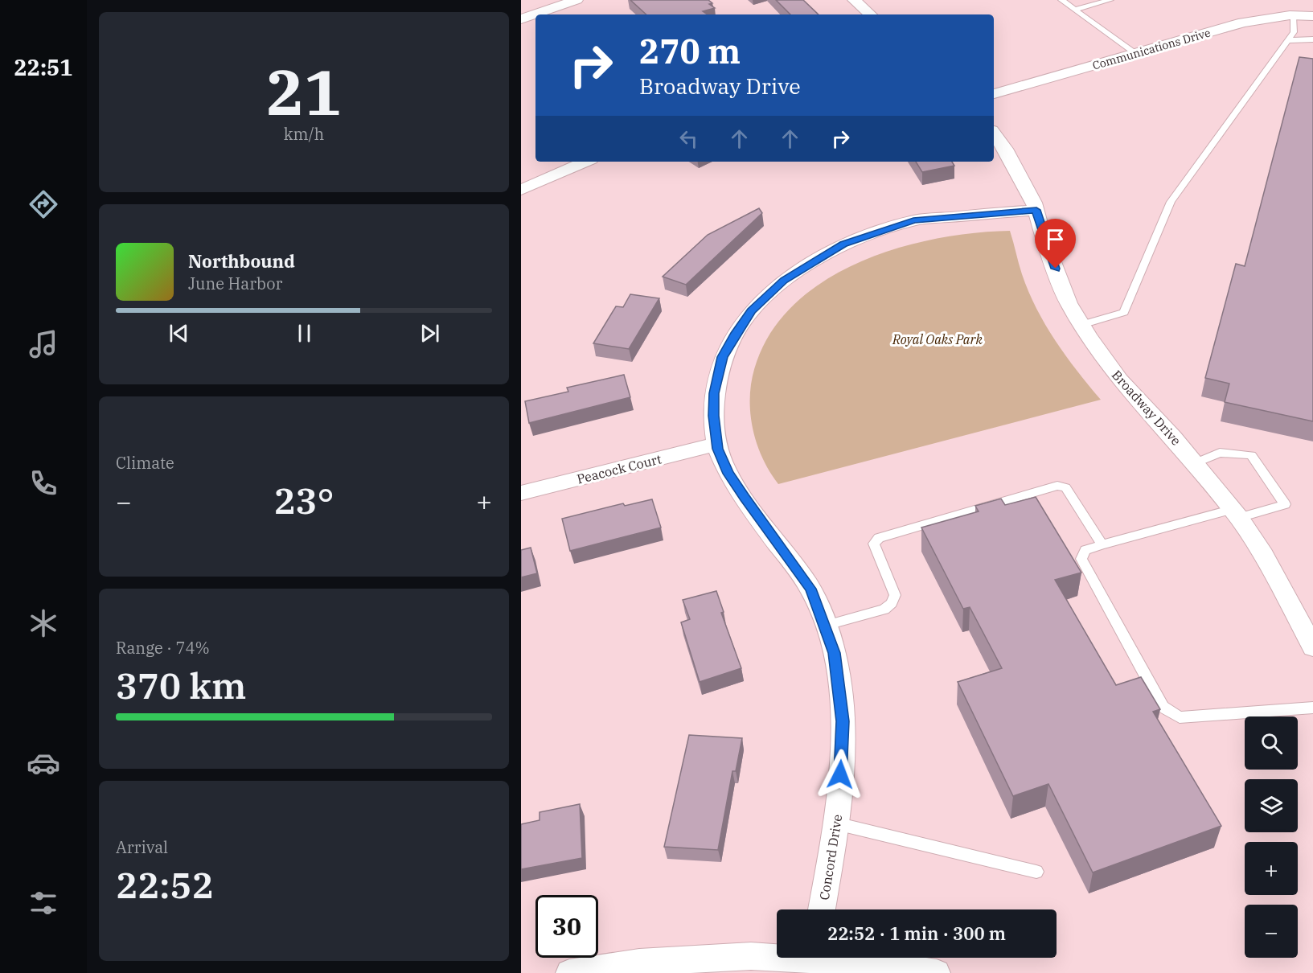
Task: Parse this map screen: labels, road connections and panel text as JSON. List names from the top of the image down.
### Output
{
  "streets": {
    "street": [
      "Communications Drive",
      "Broadway Drive",
      "Peacock Court",
      "Concord Drive"
    ]
  },
  "crossings": [
    ["Broadway Drive", "Concord Drive"],
    ["Peacock Court", "Concord Drive"]
  ],
  "parks": ["Royal Oaks Park"],
  "page": {
    "tabs": "22:51",
    "tile": [
      ["21", "km/h"],
      "Climate",
      ["Range · 74%", "370 km"],
      ["Arrival", "22:52"]
    ],
    "turn": ["270 m", "Broadway Drive"],
    "song": ["Northbound", "June Harbor"],
    "heat": ["−", "23°", "+"],
    "map_buttons": ["+", "−"],
    "limit": "30",
    "trip": "22:52 · 1 min · 300 m"
  }
}
